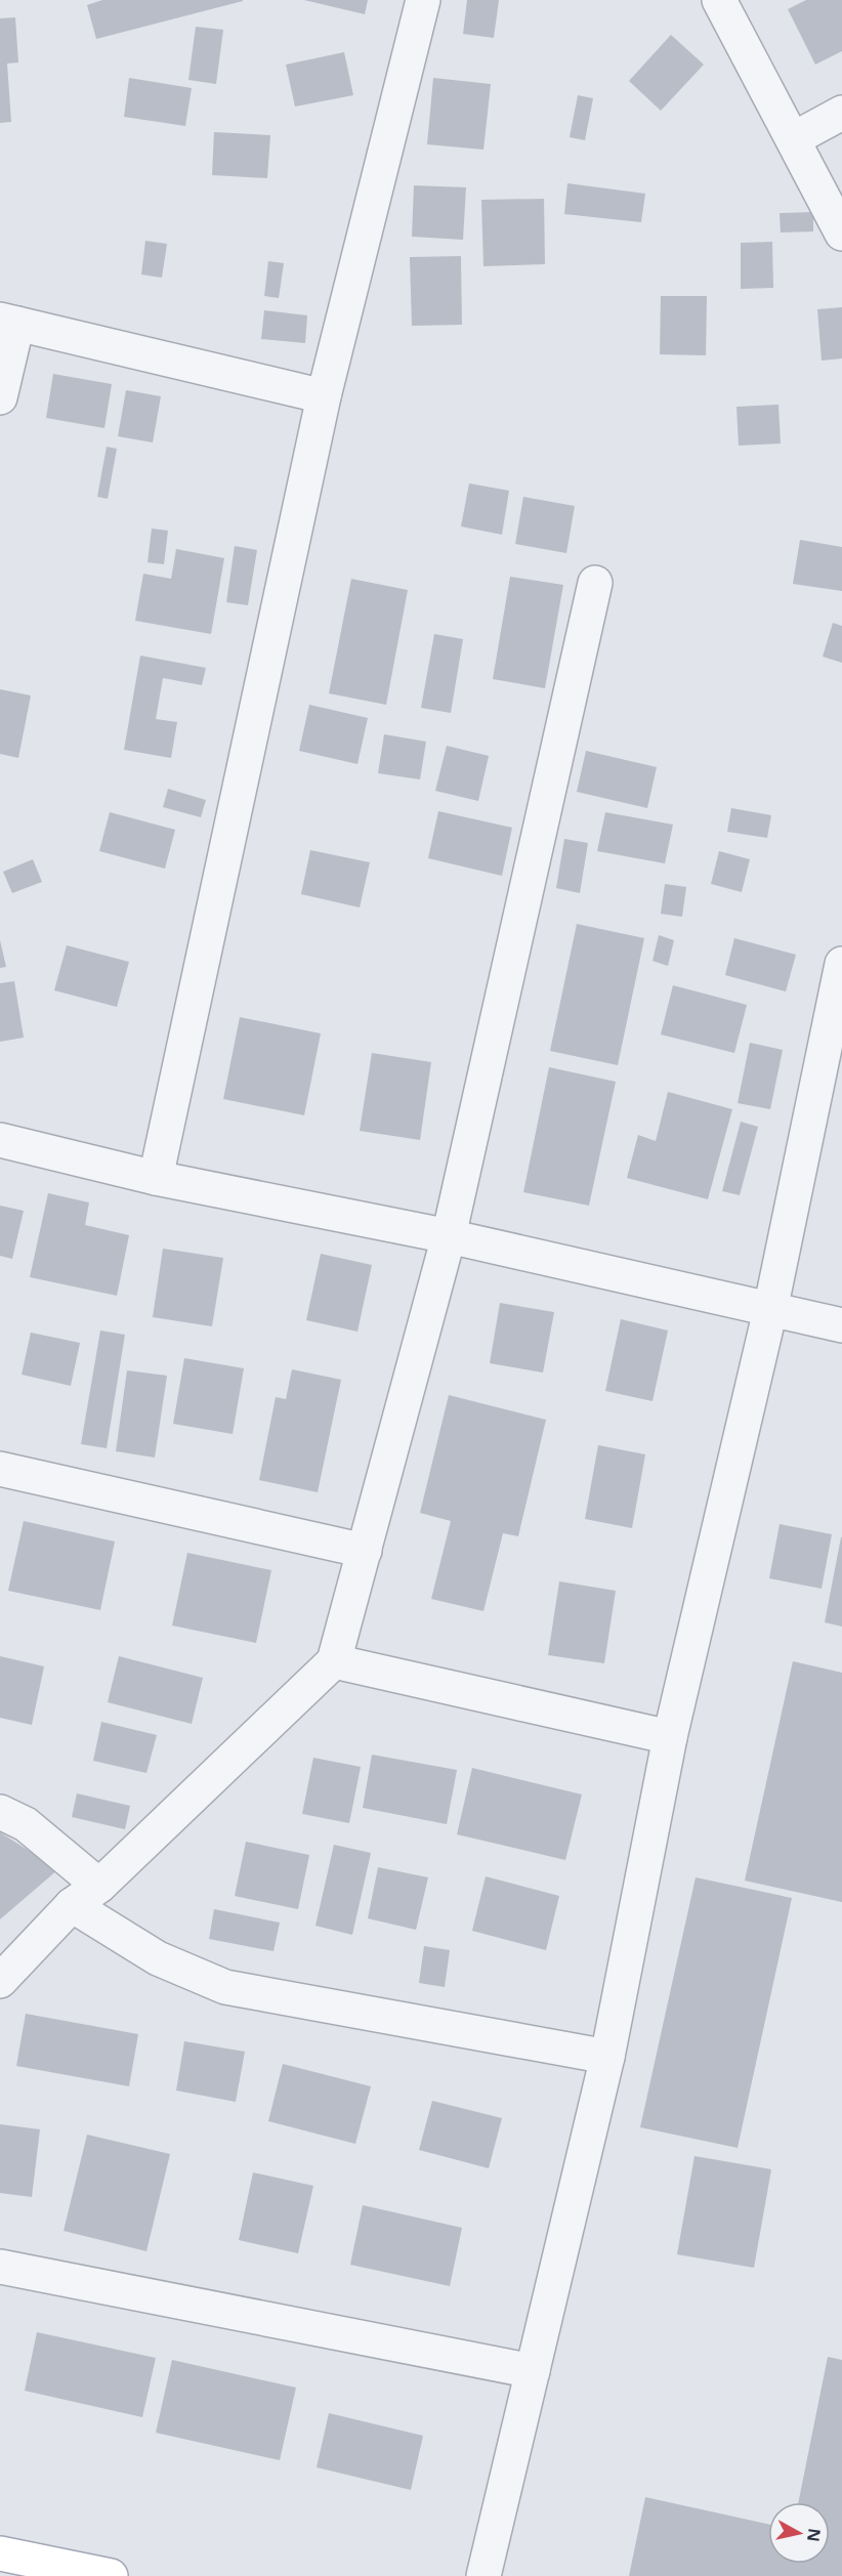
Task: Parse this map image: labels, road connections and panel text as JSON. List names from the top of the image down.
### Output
{
  "north": "right"
}
